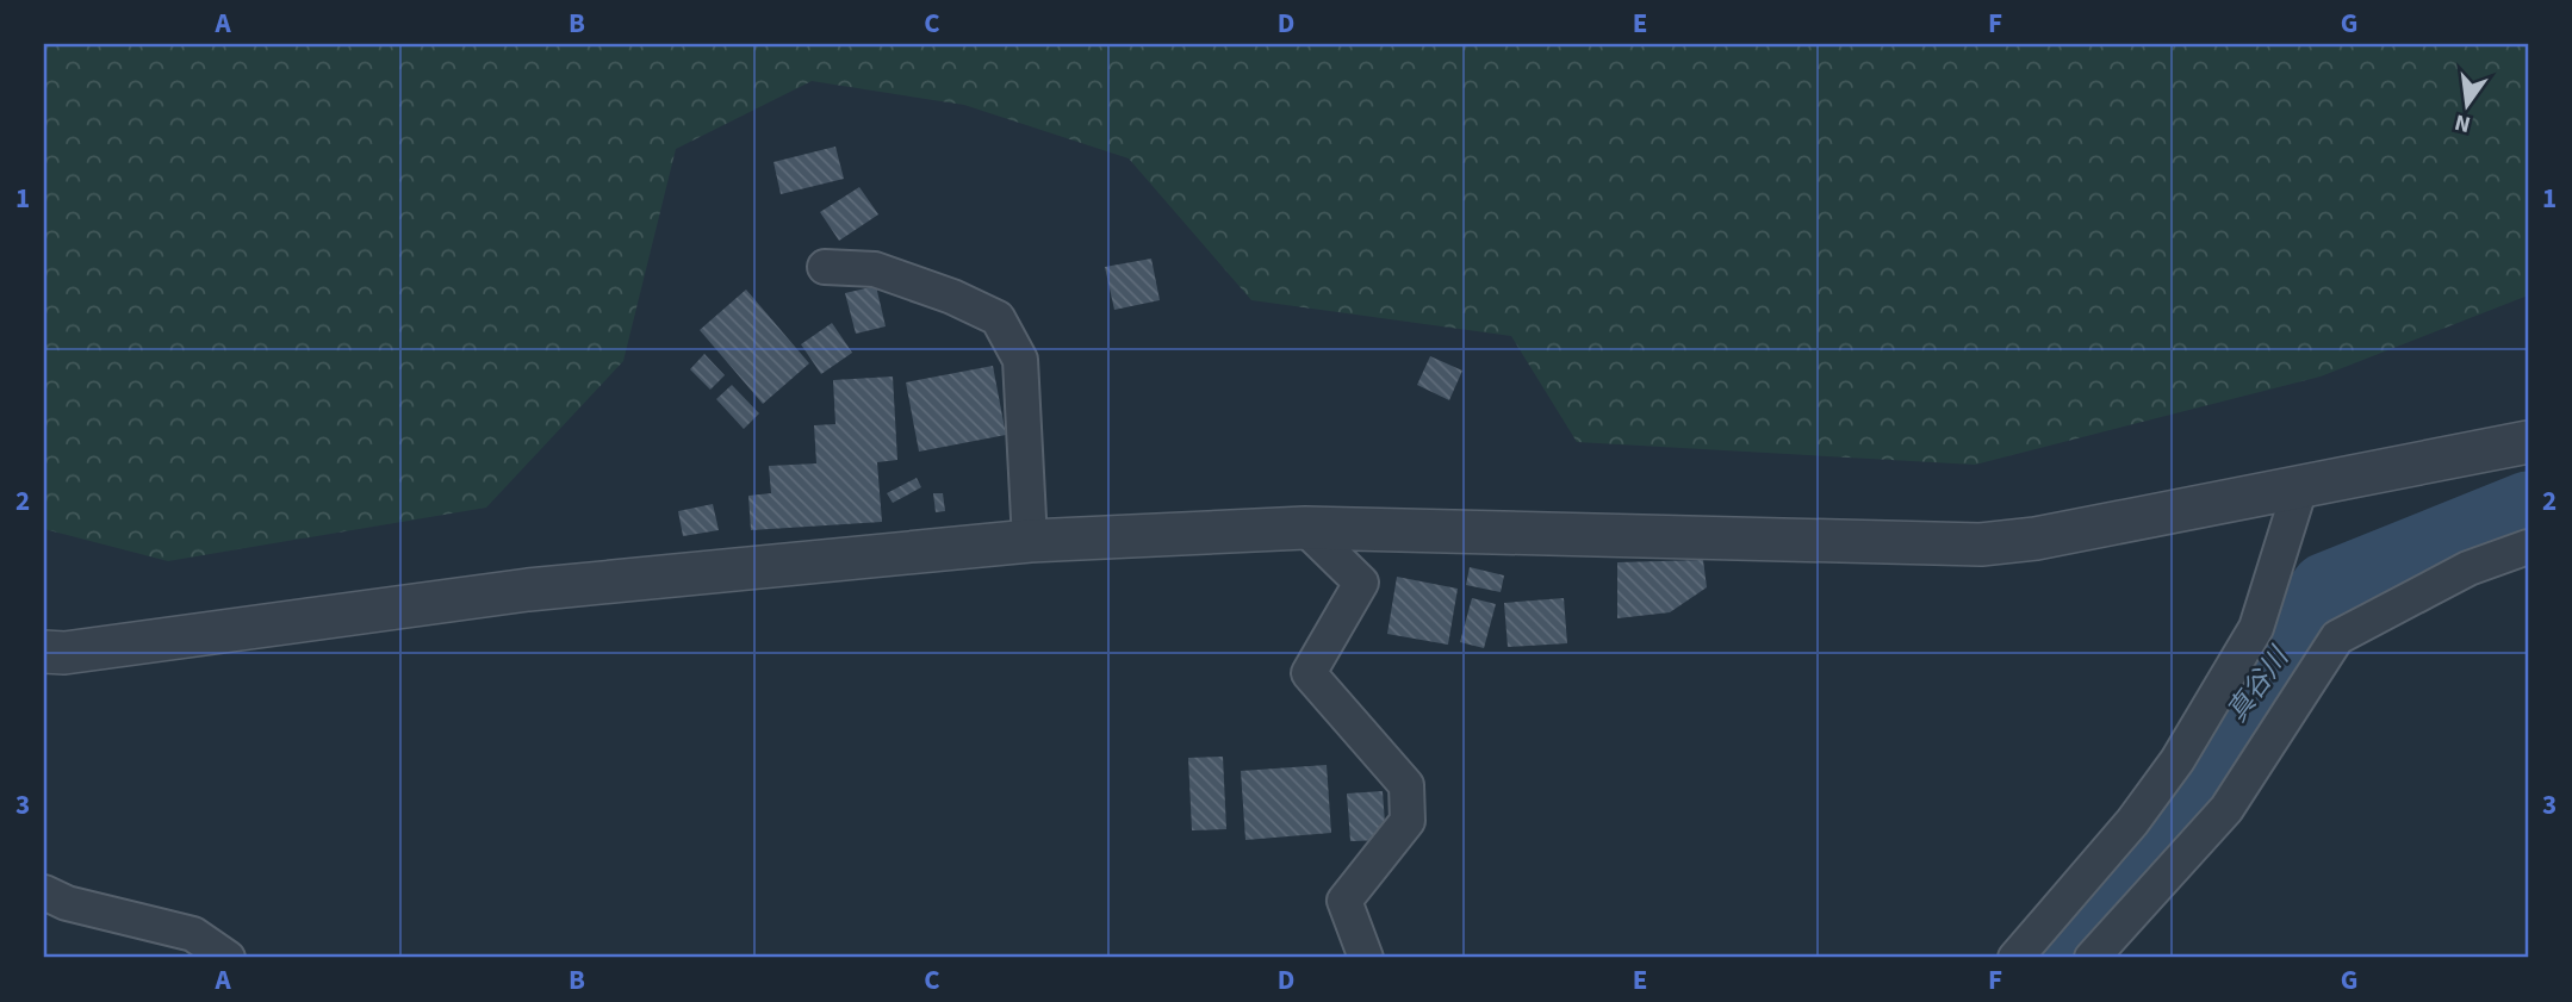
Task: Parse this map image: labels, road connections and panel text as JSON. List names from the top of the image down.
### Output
{
  "water": ["真谷川"],
  "north": "bottom",
  "grid": {
    "columns": [
      "A",
      "B",
      "C",
      "D",
      "E",
      "F",
      "G"
    ],
    "rows": ["1", "2", "3"]
  }
}
